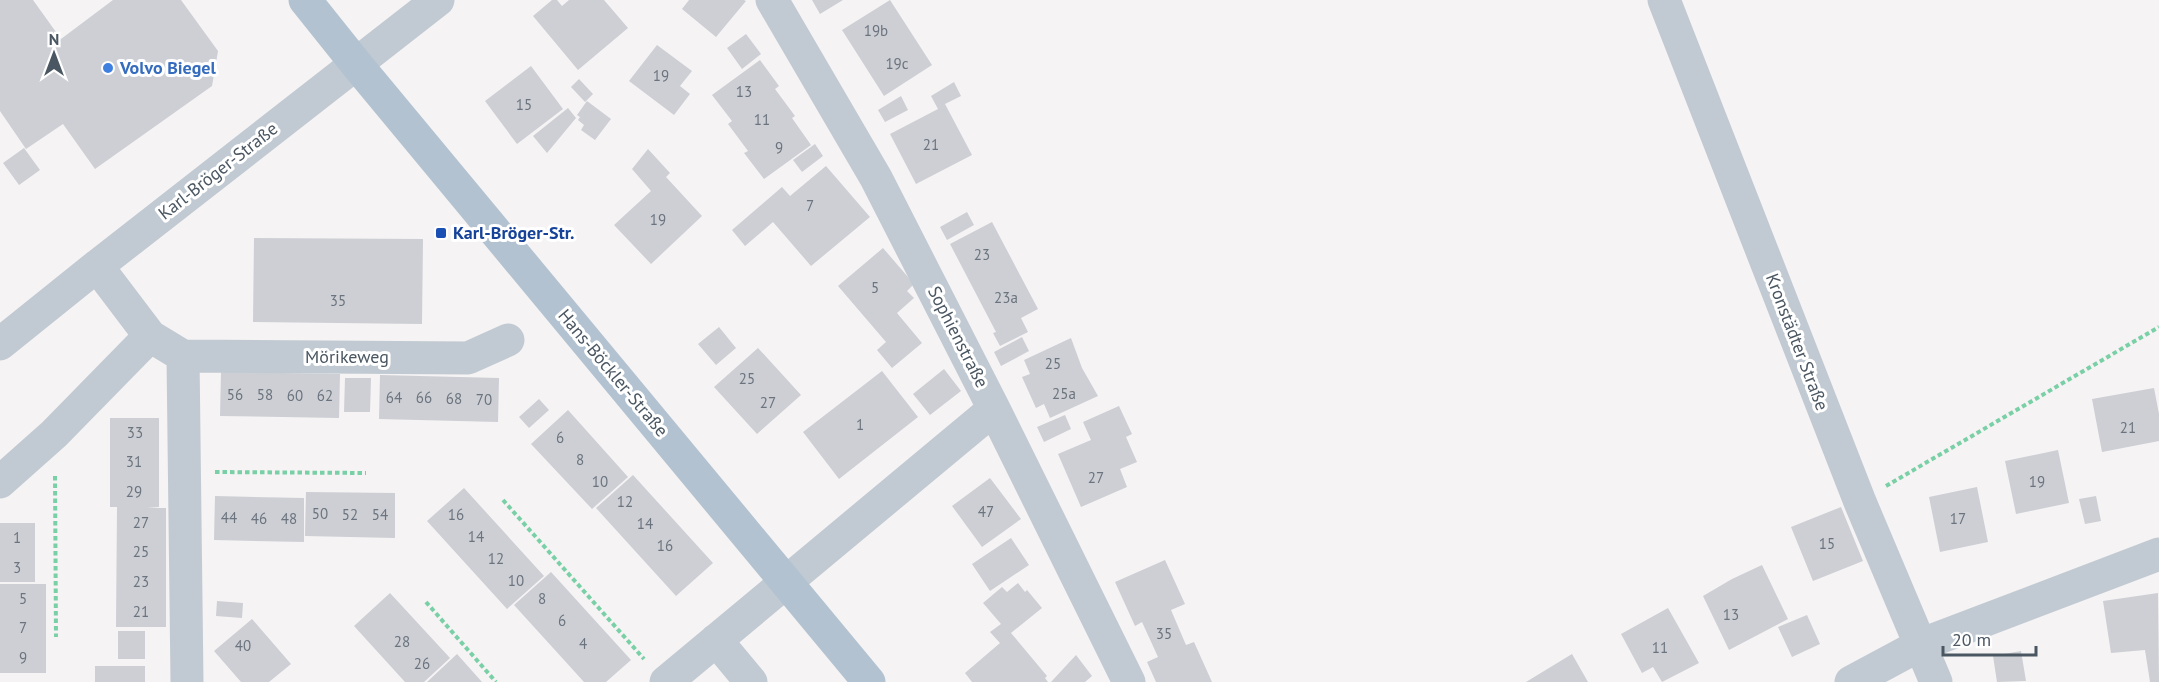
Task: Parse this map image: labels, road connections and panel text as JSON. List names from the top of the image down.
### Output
{
  "streets": {
    "main road": ["Hans-Böckler-Straße"],
    "street": [
      "Karl-Bröger-Straße",
      "Sophienstraße",
      "Kronstädter Straße",
      "Mörikeweg"
    ]
  },
  "crossings": [
    ["Karl-Bröger-Straße", "Hans-Böckler-Straße"]
  ],
  "places": {
    "other": ["Volvo Biegel"],
    "transit": ["Karl-Bröger-Str."]
  },
  "house_numbers": [
    "19b",
    "19c",
    "19",
    "13",
    "15",
    "11",
    "21",
    "9",
    "7",
    "19",
    "23",
    "5",
    "23a",
    "35",
    "25",
    "25",
    "25a",
    "56",
    "58",
    "60",
    "62",
    "64",
    "66",
    "68",
    "70",
    "27",
    "1",
    "21",
    "33",
    "6",
    "8",
    "31",
    "27",
    "10",
    "19",
    "29",
    "12",
    "47",
    "50",
    "52",
    "54",
    "16",
    "44",
    "46",
    "48",
    "17",
    "27",
    "14",
    "14",
    "1",
    "15",
    "16",
    "25",
    "12",
    "3",
    "10",
    "23",
    "5",
    "8",
    "21",
    "13",
    "6",
    "7",
    "35",
    "28",
    "4",
    "40",
    "11",
    "9",
    "26"
  ],
  "scale_bar": "20 m",
  "north": "top"
}
